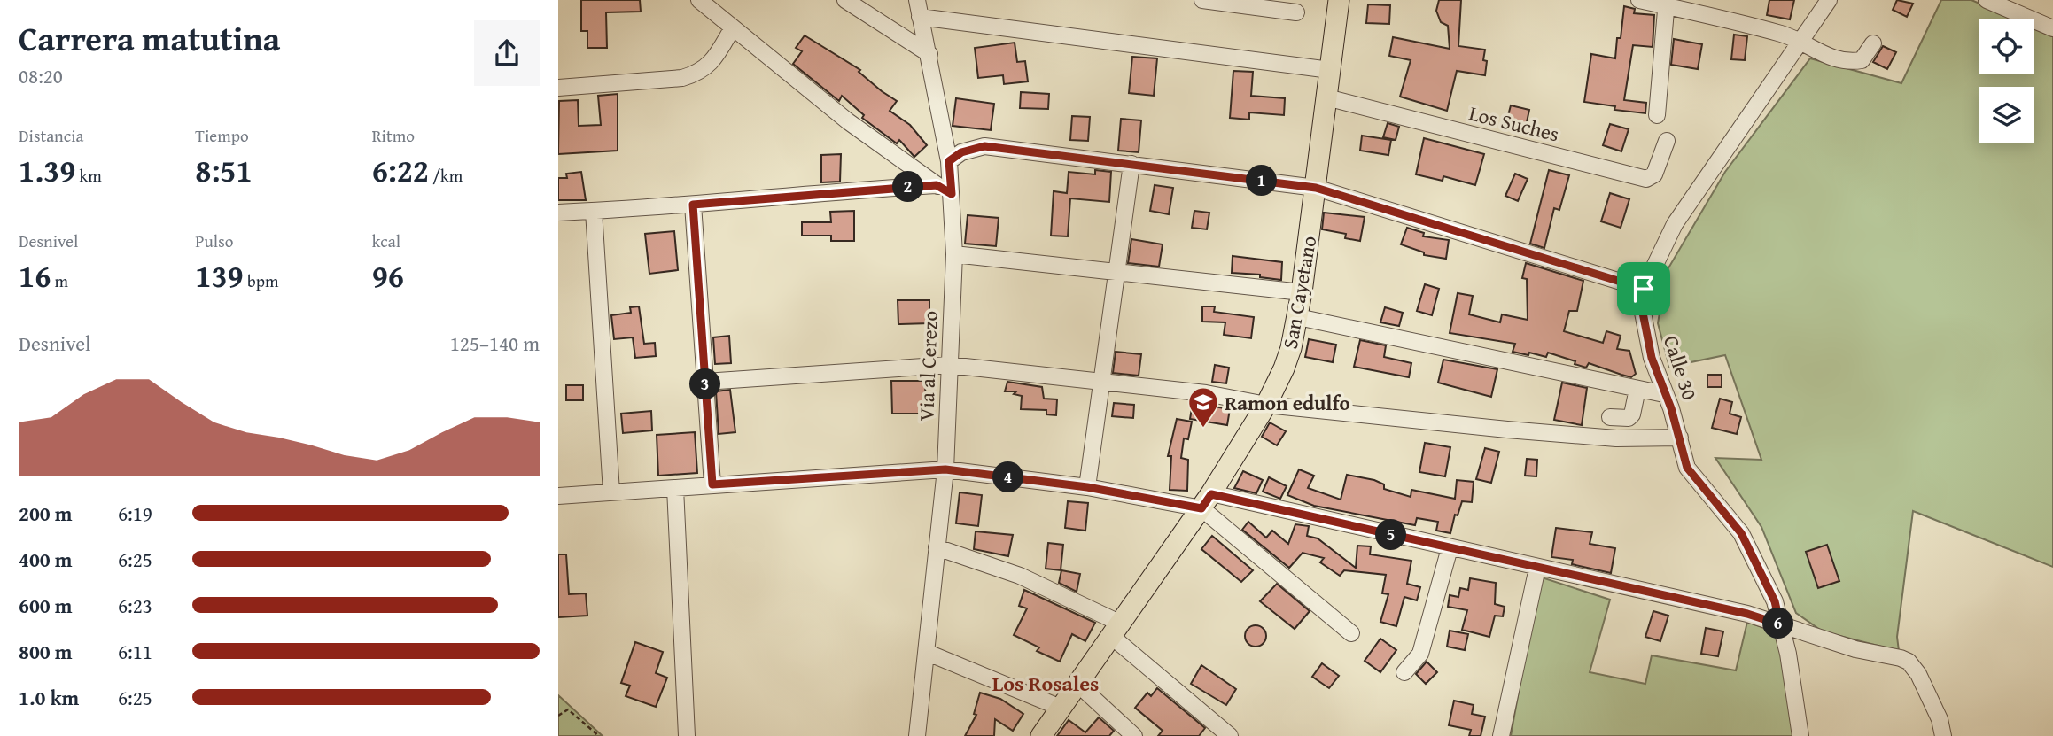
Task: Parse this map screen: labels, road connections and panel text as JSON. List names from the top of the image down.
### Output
{
  "streets": {
    "main road": ["San Cayetano"],
    "street": ["Los Suches", "Via al Cerezo", "Calle 30"]
  },
  "crossings": [
    ["Los Suches", "San Cayetano"]
  ],
  "districts": ["Los Rosales"],
  "places": {
    "school or university": ["Ramon edulfo"]
  },
  "page": {
    "heading": ["Carrera matutina", "08:20"],
    "stats": [
      ["Distancia", "1.39 km"],
      ["Tiempo", "8:51"],
      ["Ritmo", "6:22 /km"],
      ["Desnivel", "16 m"],
      ["Pulso", "139 bpm"],
      ["kcal", "96"]
    ],
    "pins": [
      "1",
      "2",
      "3",
      "4",
      "5",
      "6"
    ],
    "chart": ["Desnivel", "125–140 m"],
    "list": [
      {
        "name": "200 m",
        "note": "6:19"
      },
      {
        "name": "400 m",
        "note": "6:25"
      },
      {
        "name": "600 m",
        "note": "6:23"
      },
      {
        "name": "800 m",
        "note": "6:11"
      },
      {
        "name": "1.0 km",
        "note": "6:25"
      }
    ]
  }
}
